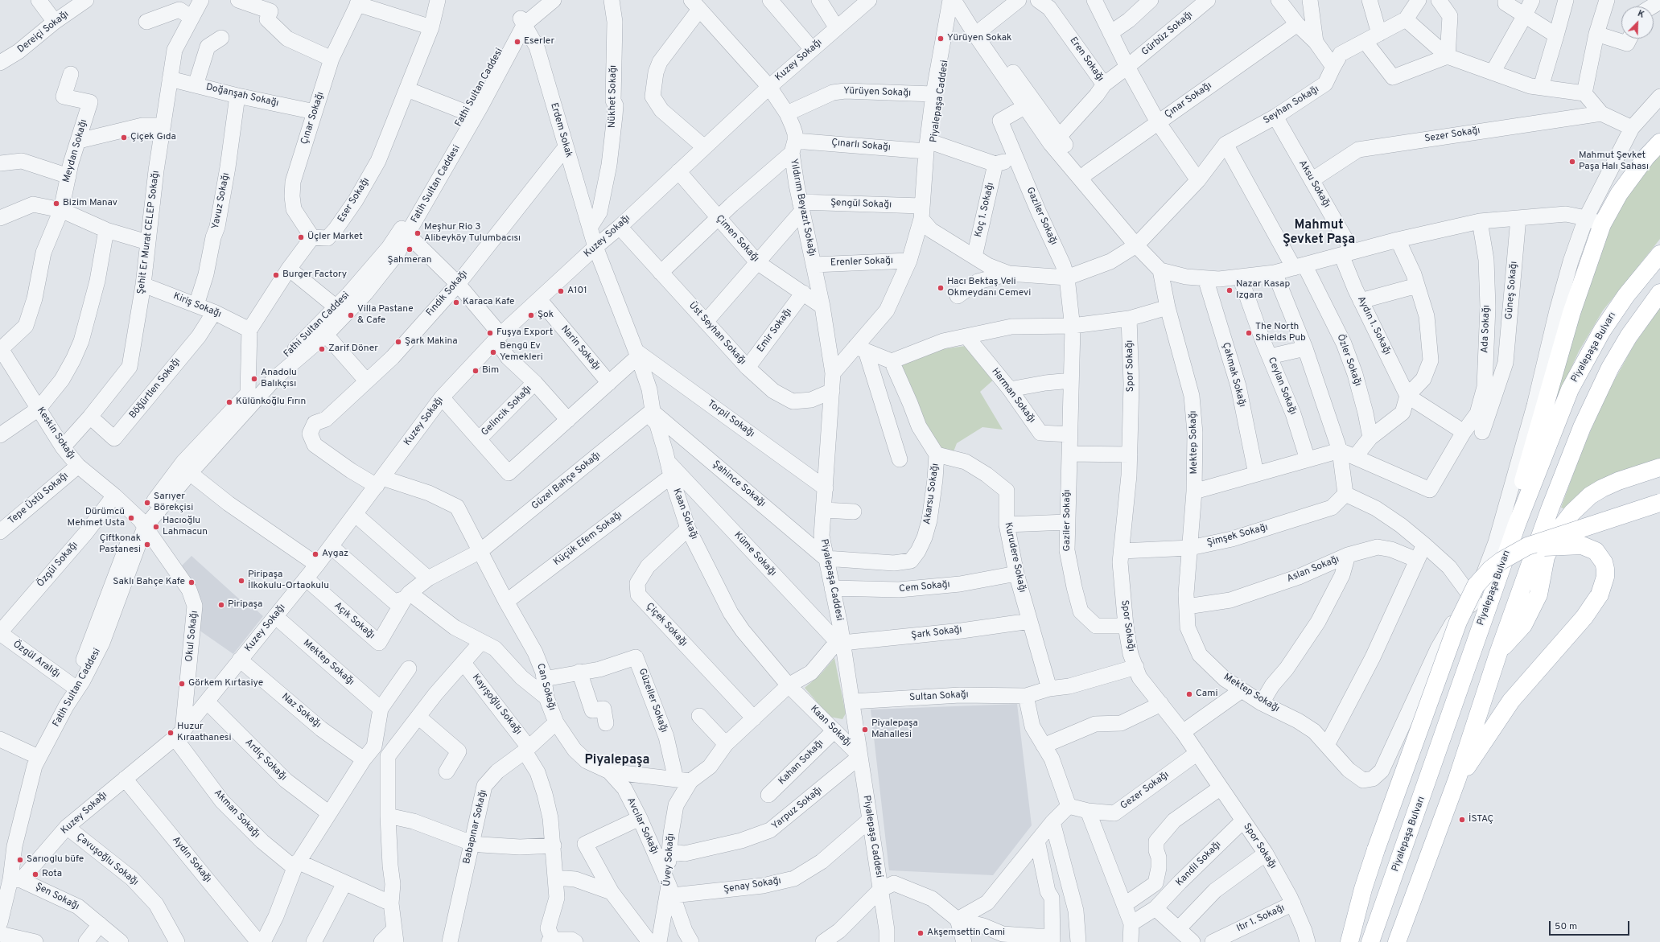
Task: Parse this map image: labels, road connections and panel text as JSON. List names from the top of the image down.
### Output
{
  "streets": {
    "main road": ["Piyalepaşa Bulvarı"],
    "street": [
      "Dereiçi Sokağı",
      "Gürbüz Sokağı",
      "Eren Sokağı",
      "Kuzey Sokağı",
      "Fathi Sultan Caddesi",
      "Yürüyen Sokağı",
      "Doğanşah Sokağı",
      "Nükhet Sokağı",
      "Çınar Sokağı",
      "Piyalepaşa Caddesi",
      "Seyhan Sokağı",
      "Erdem Sokak",
      "Sezer Sokağı",
      "Çınarlı Sokağı",
      "Meydan Sokağı",
      "Fatih Sultan Caddesi",
      "Aksu Sokağı",
      "Eser Sokağı",
      "Yavuz Sokağı",
      "Şengül Sokağı",
      "Yıldırım Beyazıt Sokağı",
      "Koç 1. Sokağı",
      "Gaziler Sokağı",
      "Şehit Er Murat CELEP Sokağı",
      "Çimen Sokağı",
      "Erenler Sokağı",
      "Güneş Sokağı",
      "Fındık Sokağı",
      "Kiriş Sokağı",
      "Aydın 1. Sokağı",
      "Ada Sokağı",
      "Emir Sokağı",
      "Üst Seyhan Sokağı",
      "Narin Sokağı",
      "Özler Sokağı",
      "Spor Sokağı",
      "Çakmak Sokağı",
      "Ceylan Sokağı",
      "Böğürtlen Sokağı",
      "Harman Sokağı",
      "Gelincik Sokağı",
      "Torpil Sokağı",
      "Keskin Sokağı",
      "Mektep Sokağı",
      "Güzel Bahçe Sokağı",
      "Şahince Sokağı",
      "Akarsu Sokağı",
      "Tepe Üstü Sokağı",
      "Kaan Sokağı",
      "Şimşek Sokağı",
      "Küçük Efem Sokağı",
      "Küme Sokağı",
      "Kurudere Sokağı",
      "Özgül Sokağı",
      "Aslan Sokağı",
      "Cem Sokağı",
      "Açık Sokağı",
      "Çiçek Sokağı",
      "Şark Sokağı",
      "Okul Sokağı",
      "Özgül Aralığı",
      "Can Sokağı",
      "Sultan Sokağı",
      "Güzeller Sokağı",
      "Kayışoğlu Sokağı",
      "Naz Sokağı",
      "Ardıç Sokağı",
      "Kahan Sokağı",
      "Gezer Sokağı",
      "Yarpuz Sokağı",
      "Akman Sokağı",
      "Avcılar Sokağı",
      "Babapınar Sokağı",
      "Çavuşoğlu Sokağı",
      "Aydın Sokağı",
      "Üvey Sokağı",
      "Kandil Sokağı",
      "Şenay Sokağı",
      "Şen Sokağı",
      "Itır 1. Sokağı"
    ]
  },
  "crossings": [
    ["Gürbüz Sokağı", "Eren Sokağı"],
    ["Kuzey Sokağı", "Fathi Sultan Caddesi"],
    ["Kuzey Sokağı", "Erdem Sokak"],
    ["Kuzey Sokağı", "Fatih Sultan Caddesi"],
    ["Kuzey Sokağı", "Yıldırım Beyazıt Sokağı"],
    ["Kuzey Sokağı", "Çimen Sokağı"],
    ["Kuzey Sokağı", "Fındık Sokağı"],
    ["Kuzey Sokağı", "Üst Seyhan Sokağı"],
    ["Kuzey Sokağı", "Narin Sokağı"],
    ["Kuzey Sokağı", "Mektep Sokağı"],
    ["Kuzey Sokağı", "Kaan Sokağı"],
    ["Kuzey Sokağı", "Açık Sokağı"],
    ["Kuzey Sokağı", "Okul Sokağı"],
    ["Kuzey Sokağı", "Can Sokağı"],
    ["Kuzey Sokağı", "Naz Sokağı"],
    ["Kuzey Sokağı", "Ardıç Sokağı"],
    ["Kuzey Sokağı", "Akman Sokağı"],
    ["Kuzey Sokağı", "Çavuşoğlu Sokağı"],
    ["Kuzey Sokağı", "Aydın Sokağı"],
    ["Kuzey Sokağı", "Şen Sokağı"],
    ["Fathi Sultan Caddesi", "Erdem Sokak"],
    ["Fathi Sultan Caddesi", "Fatih Sultan Caddesi"],
    ["Fathi Sultan Caddesi", "Keskin Sokağı"],
    ["Fathi Sultan Caddesi", "Okul Sokağı"],
    ["Fathi Sultan Caddesi", "Özgül Aralığı"],
    ["Fathi Sultan Caddesi", "Şen Sokağı"],
    ["Yürüyen Sokağı", "Piyalepaşa Caddesi"],
    ["Yürüyen Sokağı", "Yıldırım Beyazıt Sokağı"],
    ["Doğanşah Sokağı", "Çınar Sokağı"],
    ["Doğanşah Sokağı", "Yavuz Sokağı"],
    ["Doğanşah Sokağı", "Şehit Er Murat CELEP Sokağı"],
    ["Nükhet Sokağı", "Erdem Sokak"],
    ["Çınar Sokağı", "Eser Sokağı"],
    ["Piyalepaşa Caddesi", "Çınarlı Sokağı"],
    ["Piyalepaşa Caddesi", "Şengül Sokağı"],
    ["Piyalepaşa Caddesi", "Yıldırım Beyazıt Sokağı"],
    ["Piyalepaşa Caddesi", "Erenler Sokağı"],
    ["Piyalepaşa Caddesi", "Üst Seyhan Sokağı"],
    ["Piyalepaşa Caddesi", "Torpil Sokağı"],
    ["Piyalepaşa Caddesi", "Şahince Sokağı"],
    ["Piyalepaşa Caddesi", "Akarsu Sokağı"],
    ["Piyalepaşa Caddesi", "Kaan Sokağı"],
    ["Piyalepaşa Caddesi", "Küme Sokağı"],
    ["Piyalepaşa Caddesi", "Cem Sokağı"],
    ["Piyalepaşa Caddesi", "Şark Sokağı"],
    ["Piyalepaşa Caddesi", "Sultan Sokağı"],
    ["Piyalepaşa Caddesi", "Yarpuz Sokağı"],
    ["Piyalepaşa Caddesi", "Şenay Sokağı"],
    ["Seyhan Sokağı", "Aksu Sokağı"],
    ["Seyhan Sokağı", "Özler Sokağı"],
    ["Erdem Sokak", "Fatih Sultan Caddesi"],
    ["Erdem Sokak", "Fındık Sokağı"],
    ["Erdem Sokak", "Kaan Sokağı"],
    ["Sezer Sokağı", "Aksu Sokağı"],
    ["Çınarlı Sokağı", "Yıldırım Beyazıt Sokağı"],
    ["Çınarlı Sokağı", "Koç 1. Sokağı"],
    ["Meydan Sokağı", "Keskin Sokağı"],
    ["Fatih Sultan Caddesi", "Keskin Sokağı"],
    ["Fatih Sultan Caddesi", "Okul Sokağı"],
    ["Fatih Sultan Caddesi", "Şen Sokağı"],
    ["Aksu Sokağı", "Aydın 1. Sokağı"],
    ["Yavuz Sokağı", "Kiriş Sokağı"],
    ["Şengül Sokağı", "Yıldırım Beyazıt Sokağı"],
    ["Yıldırım Beyazıt Sokağı", "Çimen Sokağı"],
    ["Yıldırım Beyazıt Sokağı", "Erenler Sokağı"],
    ["Gaziler Sokağı", "Spor Sokağı"],
    ["Gaziler Sokağı", "Harman Sokağı"],
    ["Şehit Er Murat CELEP Sokağı", "Kiriş Sokağı"],
    ["Şehit Er Murat CELEP Sokağı", "Böğürtlen Sokağı"],
    ["Şehit Er Murat CELEP Sokağı", "Keskin Sokağı"],
    ["Çimen Sokağı", "Emir Sokağı"],
    ["Fındık Sokağı", "Can Sokağı"],
    ["Kiriş Sokağı", "Böğürtlen Sokağı"],
    ["Emir Sokağı", "Üst Seyhan Sokağı"],
    ["Piyalepaşa Bulvarı", "Mektep Sokağı"],
    ["Spor Sokağı", "Şimşek Sokağı"],
    ["Spor Sokağı", "Sultan Sokağı"],
    ["Spor Sokağı", "Gezer Sokağı"],
    ["Spor Sokağı", "Kandil Sokağı"],
    ["Spor Sokağı", "Itır 1. Sokağı"],
    ["Torpil Sokağı", "Kaan Sokağı"],
    ["Keskin Sokağı", "Tepe Üstü Sokağı"],
    ["Keskin Sokağı", "Özgül Sokağı"],
    ["Keskin Sokağı", "Okul Sokağı"],
    ["Mektep Sokağı", "Şimşek Sokağı"],
    ["Mektep Sokağı", "Aslan Sokağı"],
    ["Güzel Bahçe Sokağı", "Şahince Sokağı"],
    ["Güzel Bahçe Sokağı", "Kaan Sokağı"],
    ["Güzel Bahçe Sokağı", "Açık Sokağı"],
    ["Güzel Bahçe Sokağı", "Can Sokağı"],
    ["Şahince Sokağı", "Akarsu Sokağı"],
    ["Şahince Sokağı", "Kaan Sokağı"],
    ["Akarsu Sokağı", "Kurudere Sokağı"],
    ["Kaan Sokağı", "Küçük Efem Sokağı"],
    ["Kaan Sokağı", "Küme Sokağı"],
    ["Kaan Sokağı", "Çiçek Sokağı"],
    ["Kaan Sokağı", "Kahan Sokağı"],
    ["Kaan Sokağı", "Yarpuz Sokağı"],
    ["Küçük Efem Sokağı", "Can Sokağı"],
    ["Küme Sokağı", "Şark Sokağı"],
    ["Kurudere Sokağı", "Cem Sokağı"],
    ["Kurudere Sokağı", "Şark Sokağı"],
    ["Kurudere Sokağı", "Sultan Sokağı"],
    ["Özgül Sokağı", "Özgül Aralığı"],
    ["Okul Sokağı", "Akman Sokağı"],
    ["Can Sokağı", "Güzeller Sokağı"],
    ["Can Sokağı", "Avcılar Sokağı"],
    ["Can Sokağı", "Babapınar Sokağı"],
    ["Can Sokağı", "Üvey Sokağı"],
    ["Güzeller Sokağı", "Üvey Sokağı"],
    ["Kayışoğlu Sokağı", "Babapınar Sokağı"],
    ["Yarpuz Sokağı", "Üvey Sokağı"],
    ["Avcılar Sokağı", "Üvey Sokağı"],
    ["Avcılar Sokağı", "Şenay Sokağı"],
    ["Üvey Sokağı", "Şenay Sokağı"]
  ],
  "districts": ["Mahmut Şevket Paşa", "Piyalepaşa"],
  "places": [
    "Yürüyen Sokak",
    "Eserler",
    "Çiçek Gıda",
    "Mahmut Şevket Paşa Halı Sahası",
    "Bizim Manav",
    "Meşhur Rio 3 Alibeyköy Tulumbacısı",
    "Üçler Market",
    "Şahmeran",
    "Burger Factory",
    "Hacı Bektaş Veli Okmeydanı Cemevi",
    "Nazar Kasap Izgara",
    "A101",
    "Karaca Kafe",
    "Villa Pastane & Cafe",
    "Şok",
    "Fuşya Export",
    "The North Shields Pub",
    "Şark Makina",
    "Zarif Döner",
    "Bengü Ev Yemekleri",
    "Bim",
    "Anadolu Balıkçısı",
    "Külünkoğlu Fırın",
    "Sarıyer Börekçisi",
    "Dürümcü Mehmet Usta",
    "Hacıoğlu Lahmacun",
    "Çiftkonak Pastanesi",
    "Aygaz",
    "Piripaşa İlkokulu-Ortaokulu",
    "Saklı Bahçe Kafe",
    "Piripaşa",
    "Görkem Kırtasiye",
    "Cami",
    "Piyalepaşa Mahallesi",
    "Huzur Kıraathanesi",
    "İSTAÇ",
    "Sarıoglu büfe",
    "Rota",
    "Akşemsettin Cami"
  ],
  "scale_bar": "50 m",
  "north": "top right"
}
